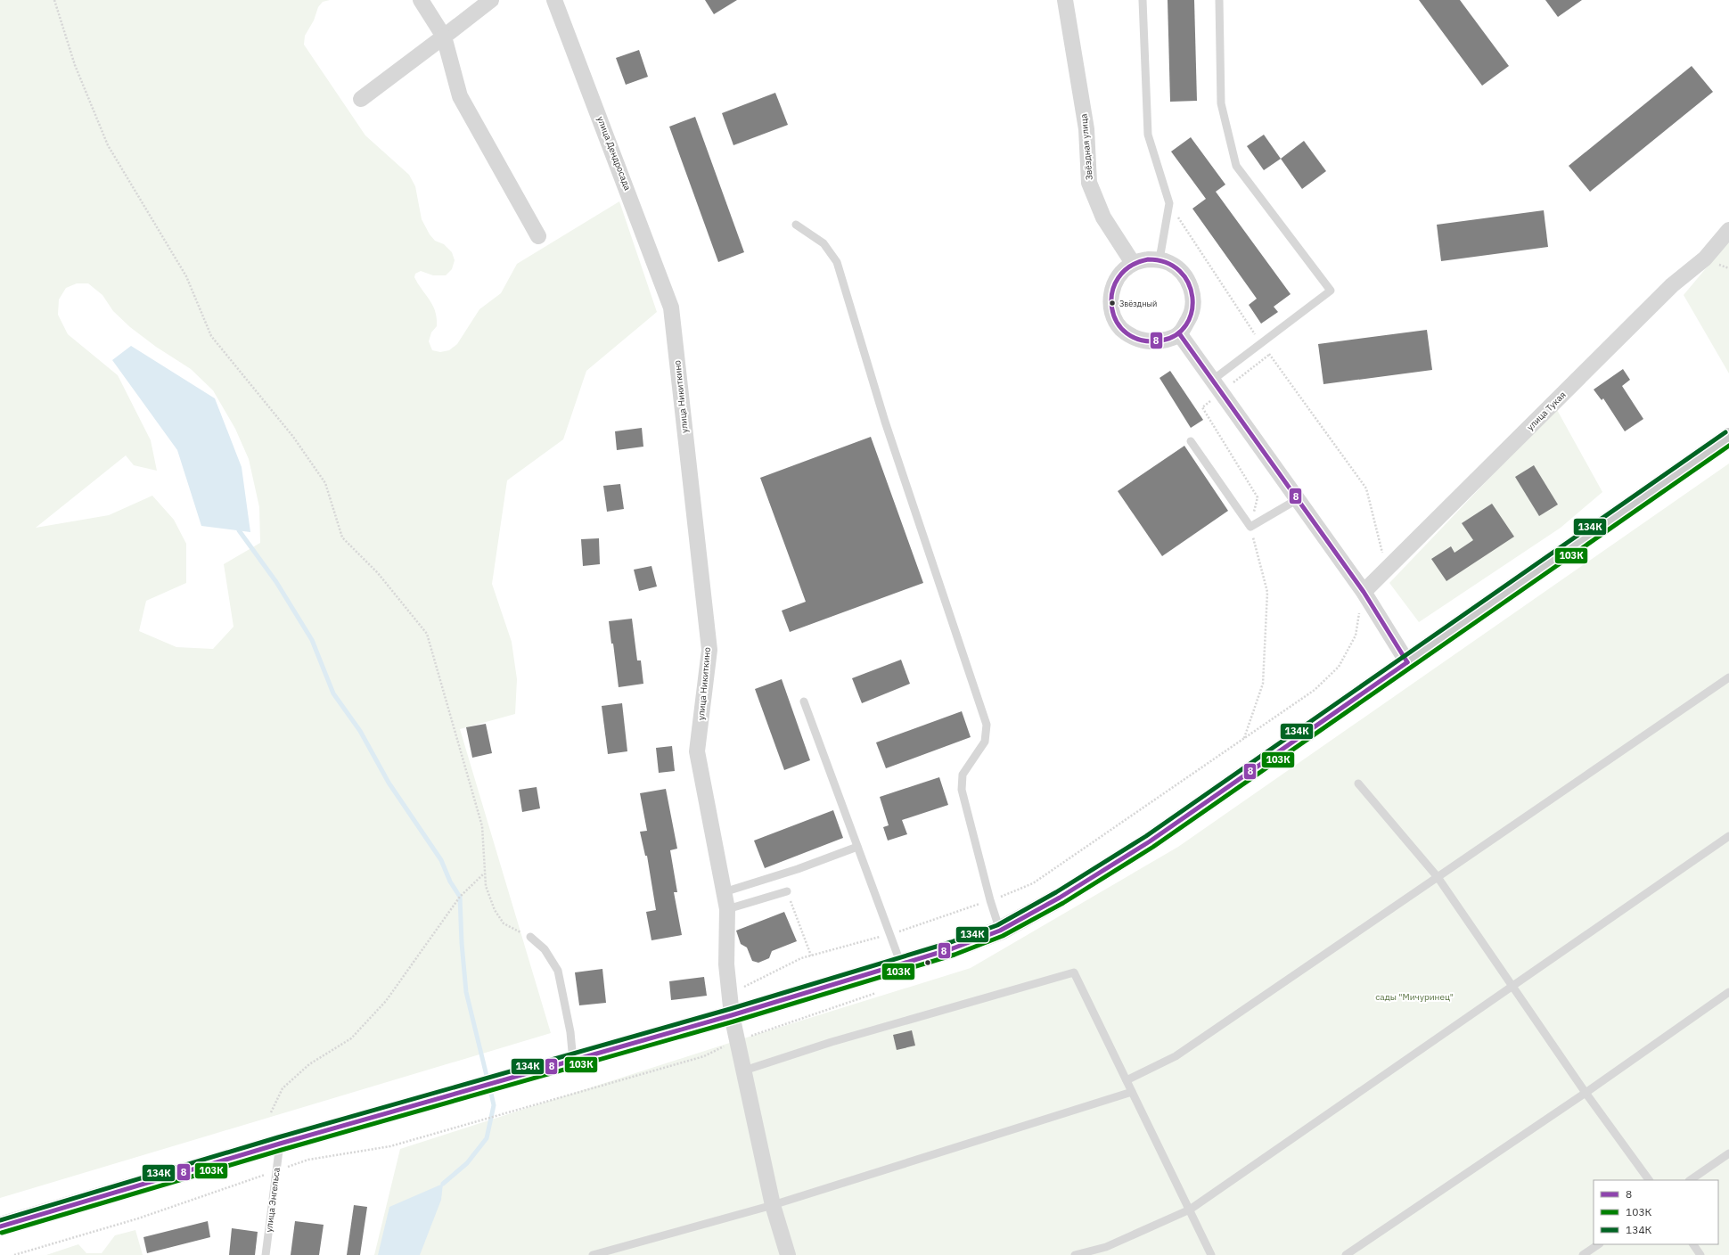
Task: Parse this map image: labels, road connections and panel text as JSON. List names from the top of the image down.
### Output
{
  "streets": {
    "street": [
      "Звёздная улица",
      "улица Дендросада",
      "улица Никиткино",
      "улица Тукая"
    ],
    "lane": ["улица Энгельса"]
  },
  "crossings": [
    ["улица Дендросада", "улица Никиткино"]
  ],
  "parks": ["сады \"Мичуринец\""],
  "places": ["Звёздный"],
  "lines": ["transit line 8", "transit line 134К", "transit line 103К"],
  "legend": ["8", "103К", "134К"]
}
